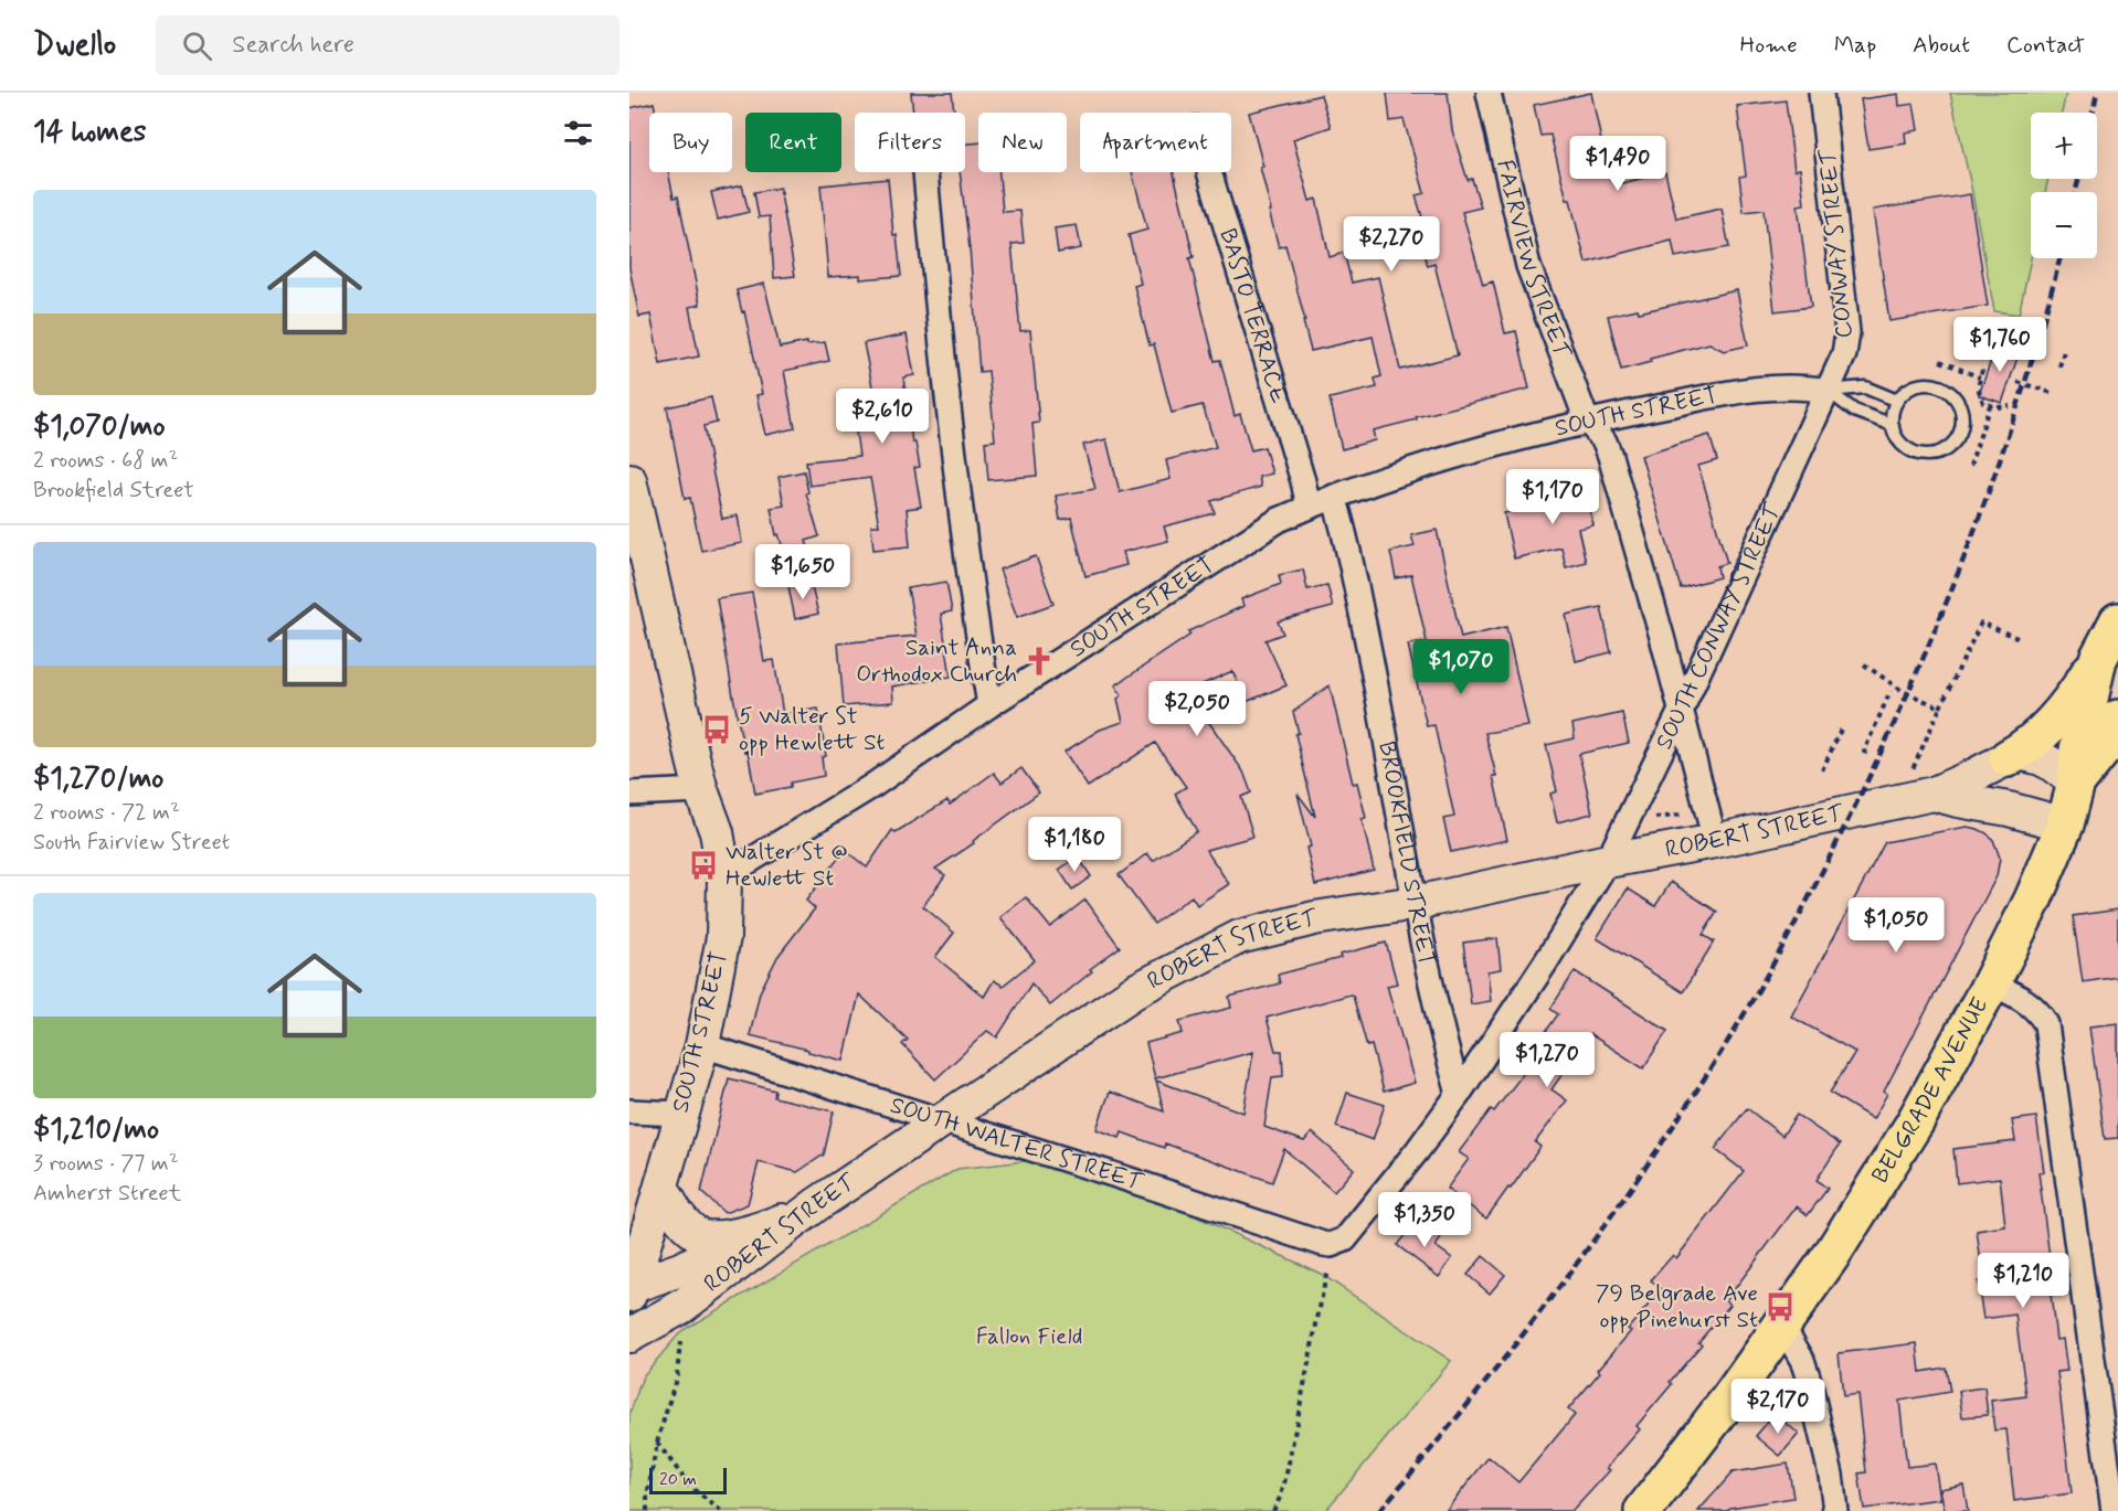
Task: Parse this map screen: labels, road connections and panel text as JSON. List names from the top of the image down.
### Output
{
  "streets": {
    "main road": ["BELGRADE AVENUE"],
    "street": [
      "CONWAY STREET",
      "FAIRVIEW STREET",
      "BASTO TERRACE",
      "SOUTH STREET",
      "SOUTH CONWAY STREET",
      "ROBERT STREET",
      "BROOKFIELD STREET",
      "SOUTH WALTER STREET"
    ]
  },
  "crossings": [
    ["CONWAY STREET", "SOUTH STREET"],
    ["CONWAY STREET", "SOUTH CONWAY STREET"],
    ["FAIRVIEW STREET", "SOUTH STREET"],
    ["FAIRVIEW STREET", "SOUTH CONWAY STREET"],
    ["FAIRVIEW STREET", "ROBERT STREET"],
    ["BASTO TERRACE", "SOUTH STREET"],
    ["SOUTH STREET", "SOUTH CONWAY STREET"],
    ["SOUTH STREET", "ROBERT STREET"],
    ["SOUTH STREET", "BROOKFIELD STREET"],
    ["SOUTH STREET", "SOUTH WALTER STREET"],
    ["SOUTH CONWAY STREET", "ROBERT STREET"],
    ["SOUTH CONWAY STREET", "BROOKFIELD STREET"],
    ["SOUTH CONWAY STREET", "SOUTH WALTER STREET"],
    ["ROBERT STREET", "BROOKFIELD STREET"],
    ["ROBERT STREET", "BELGRADE AVENUE"],
    ["ROBERT STREET", "SOUTH WALTER STREET"]
  ],
  "parks": ["Fallon Field"],
  "places": {
    "church": ["Saint Anna Orthodox Church"],
    "bus stop": ["5 Walter St opp Hewlett St", "Walter St @ Hewlett St", "79 Belgrade Ave opp Pinehurst St"]
  },
  "scale_bar": "20 m",
  "page": {
    "header": "Dwello",
    "search": "Search here",
    "nav": [
      "Home",
      "Map",
      "About",
      "Contact"
    ],
    "heading": "14 homes",
    "map_buttons": ["+", "−"],
    "chip": [
      "Buy",
      "Rent",
      "Filters",
      "New",
      "Apartment"
    ],
    "price": [
      "$1,490",
      "$2,270",
      "$1,760",
      "$2,610",
      "$1,170",
      "$1,650",
      "$1,070",
      "$2,050",
      "$1,180",
      "$1,050",
      "$1,270",
      "$1,350",
      "$1,210",
      "$2,170"
    ],
    "list": [
      {
        "name": "$1,070/mo",
        "note": "2 rooms · 68 m² · Brookfield Street"
      },
      {
        "name": "$1,270/mo",
        "note": "2 rooms · 72 m² · South Fairview Street"
      },
      {
        "name": "$1,210/mo",
        "note": "3 rooms · 77 m² · Amherst Street"
      }
    ],
    "scale": "20 m"
  }
}
